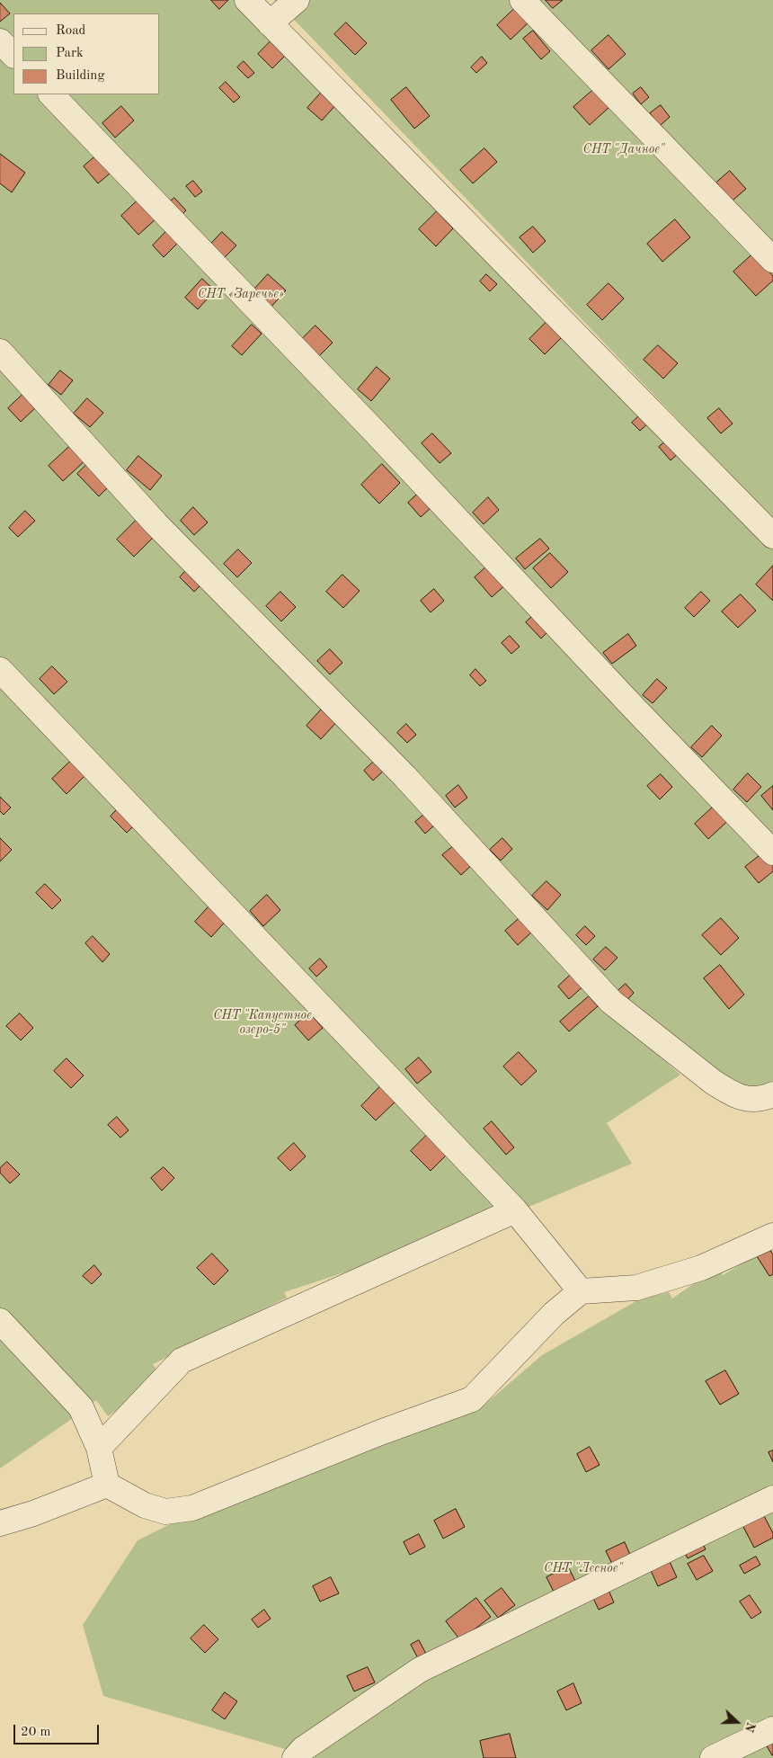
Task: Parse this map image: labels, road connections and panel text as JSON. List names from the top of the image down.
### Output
{
  "parks": [
    "СНТ \"Дачное\"",
    "СНТ «Заречье»",
    "СНТ \"Капустное озеро-5\"",
    "СНТ \"Лесное\""
  ],
  "legend": ["Road", "Park", "Building"],
  "scale_bar": "20 m",
  "north": "right"
}
